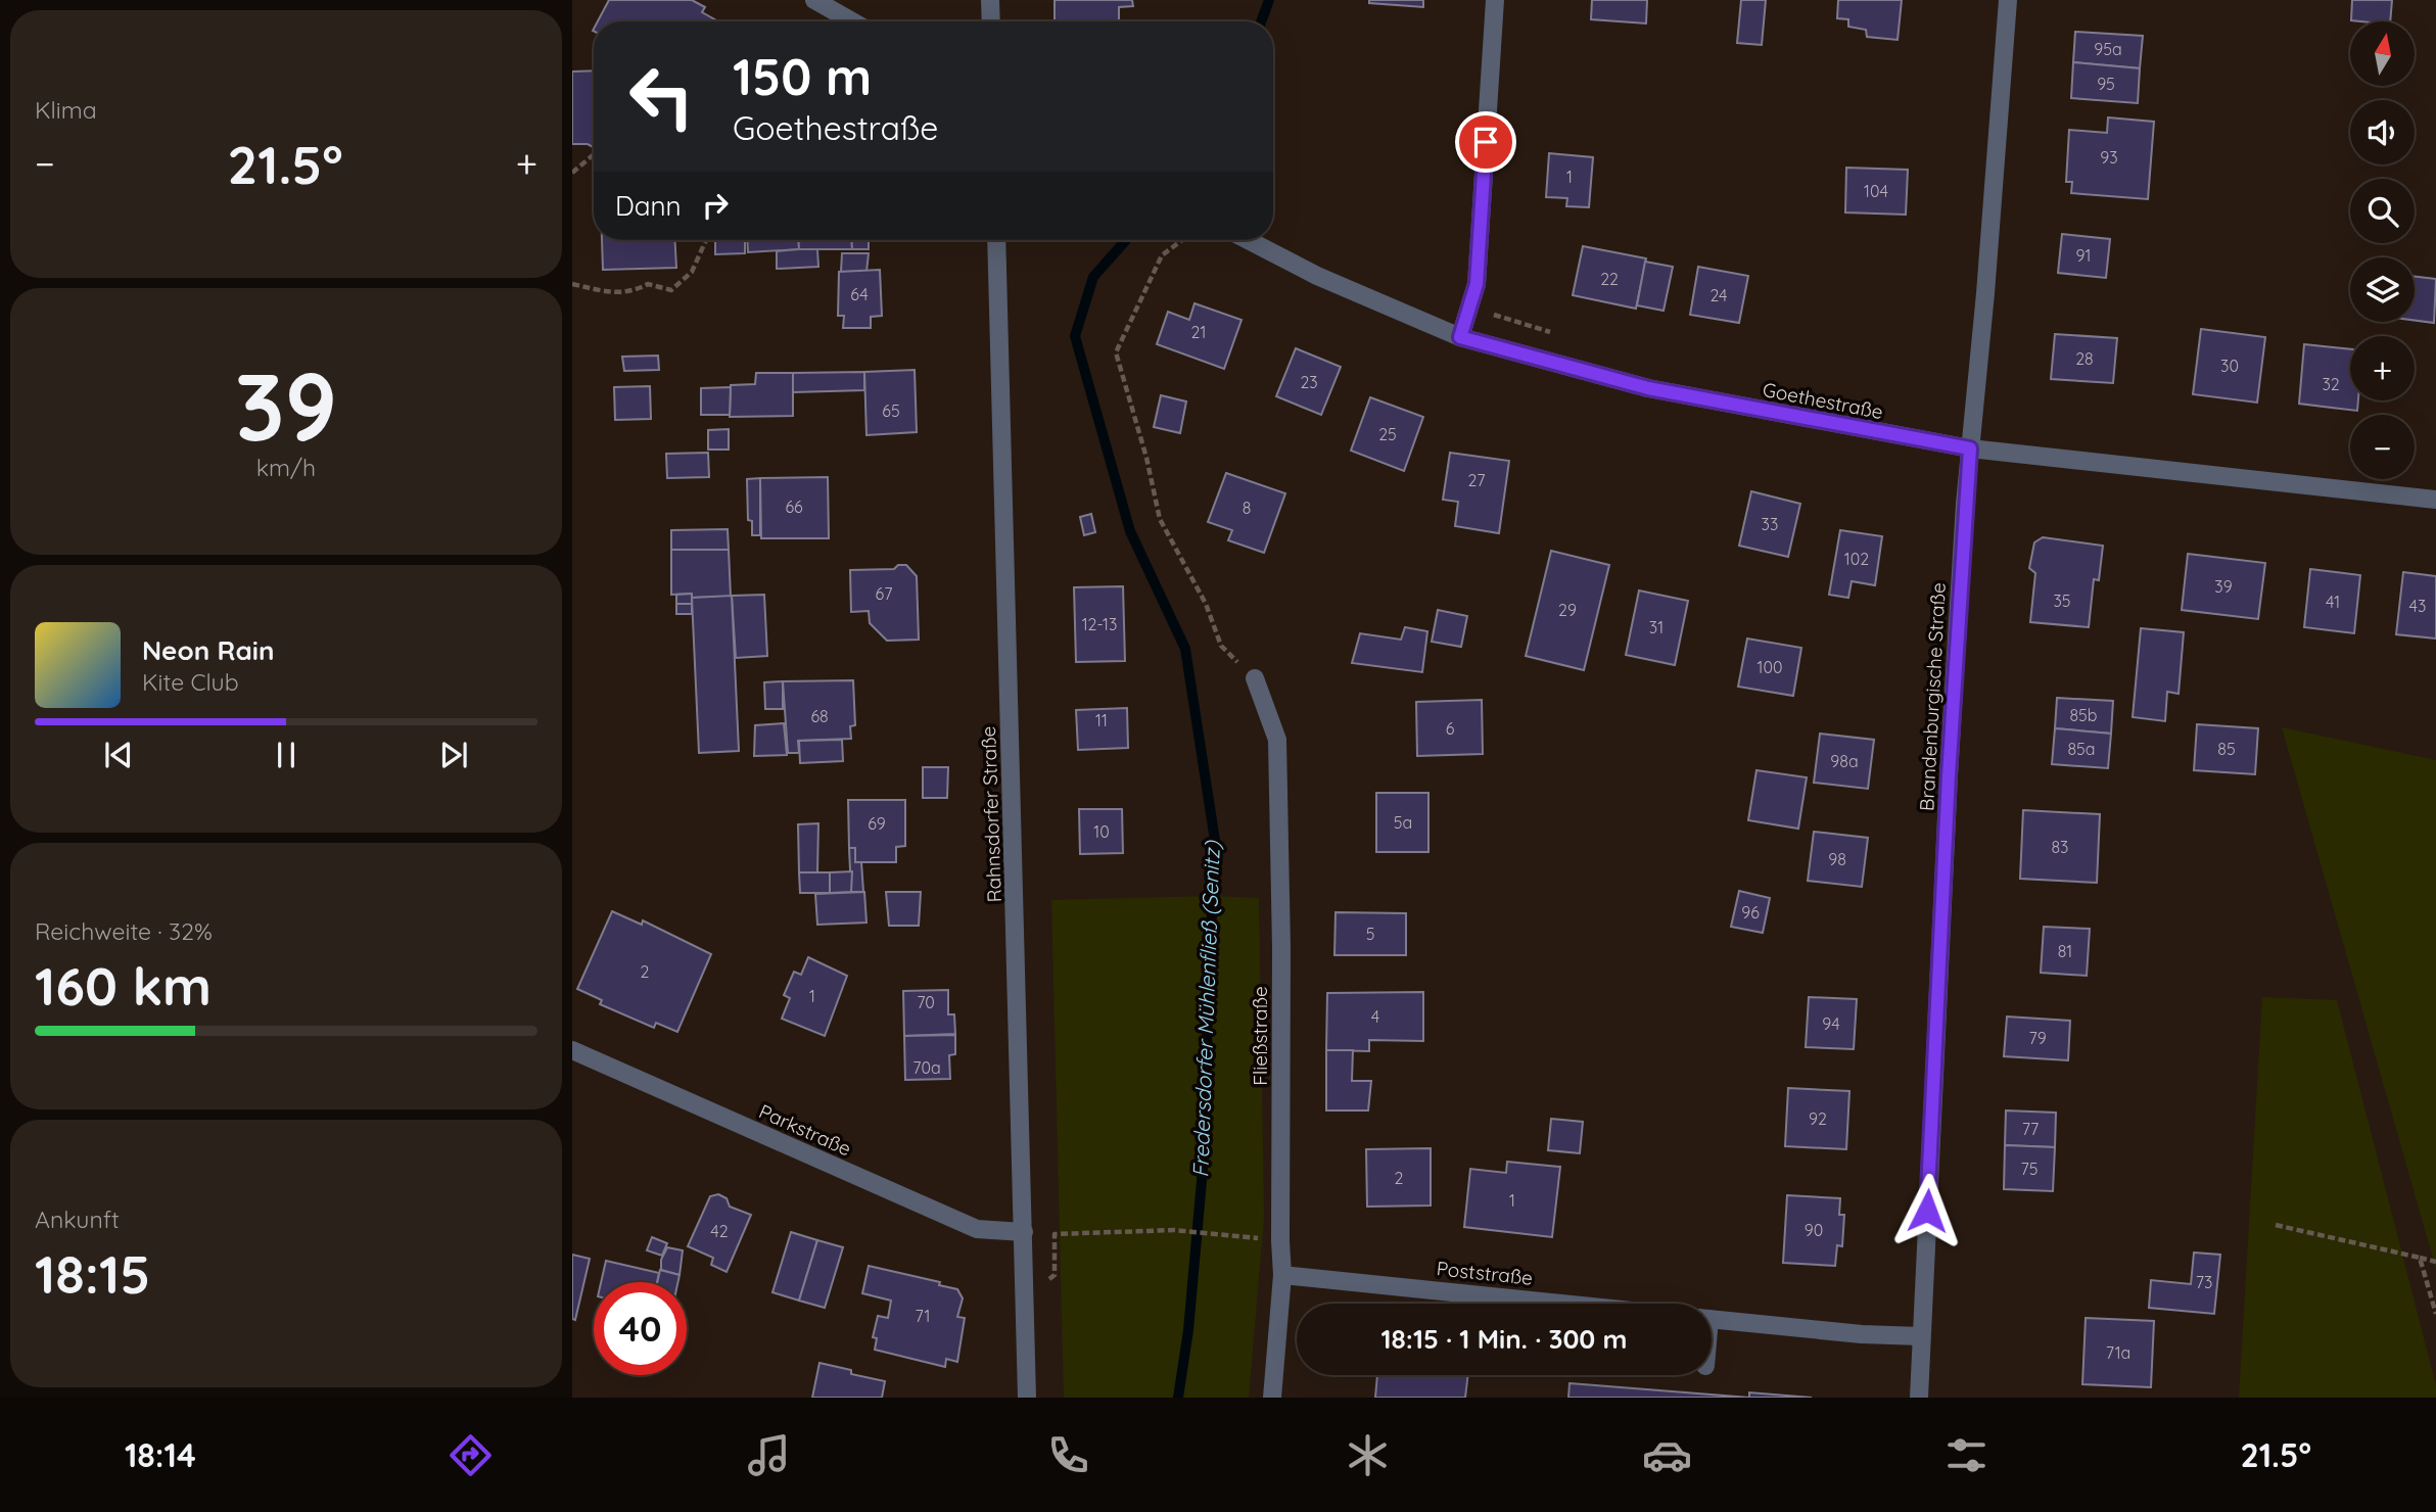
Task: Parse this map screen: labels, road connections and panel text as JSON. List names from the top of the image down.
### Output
{
  "streets": {
    "street": [
      "Goethestraße",
      "Brandenburgische Straße",
      "Rahnsdorfer Straße",
      "Fließstraße",
      "Parkstraße",
      "Poststraße"
    ]
  },
  "crossings": [
    ["Goethestraße", "Brandenburgische Straße"],
    ["Rahnsdorfer Straße", "Parkstraße"],
    ["Fließstraße", "Poststraße"]
  ],
  "water": ["Fredersdorfer Mühlenfließ (Senitz)"],
  "house_numbers": [
    "95a",
    "95",
    "93",
    "1",
    "104",
    "91",
    "22",
    "64",
    "24",
    "21",
    "28",
    "30",
    "23",
    "32",
    "65",
    "25",
    "27",
    "66",
    "8",
    "33",
    "102",
    "39",
    "67",
    "35",
    "41",
    "43",
    "29",
    "12-13",
    "31",
    "100",
    "85b",
    "68",
    "11",
    "6",
    "85a",
    "85",
    "98a",
    "5a",
    "69",
    "10",
    "83",
    "98",
    "96",
    "5",
    "81",
    "2",
    "1",
    "70",
    "4",
    "94",
    "79",
    "70a",
    "92",
    "77",
    "75",
    "2",
    "1",
    "90",
    "42",
    "73",
    "71",
    "71a"
  ],
  "north": "top",
  "page": {
    "tile": [
      "Klima",
      ["39", "km/h"],
      ["Reichweite · 32%", "160 km"],
      ["Ankunft", "18:15"]
    ],
    "map_buttons": ["+", "−"],
    "turn": ["150 m", "Goethestraße"],
    "heat": ["−", "21.5°", "+"],
    "then": "Dann",
    "song": ["Neon Rain", "Kite Club"],
    "limit": "40",
    "trip": "18:15 · 1 Min. · 300 m",
    "tabs": ["18:14", "21.5°"]
  }
}
